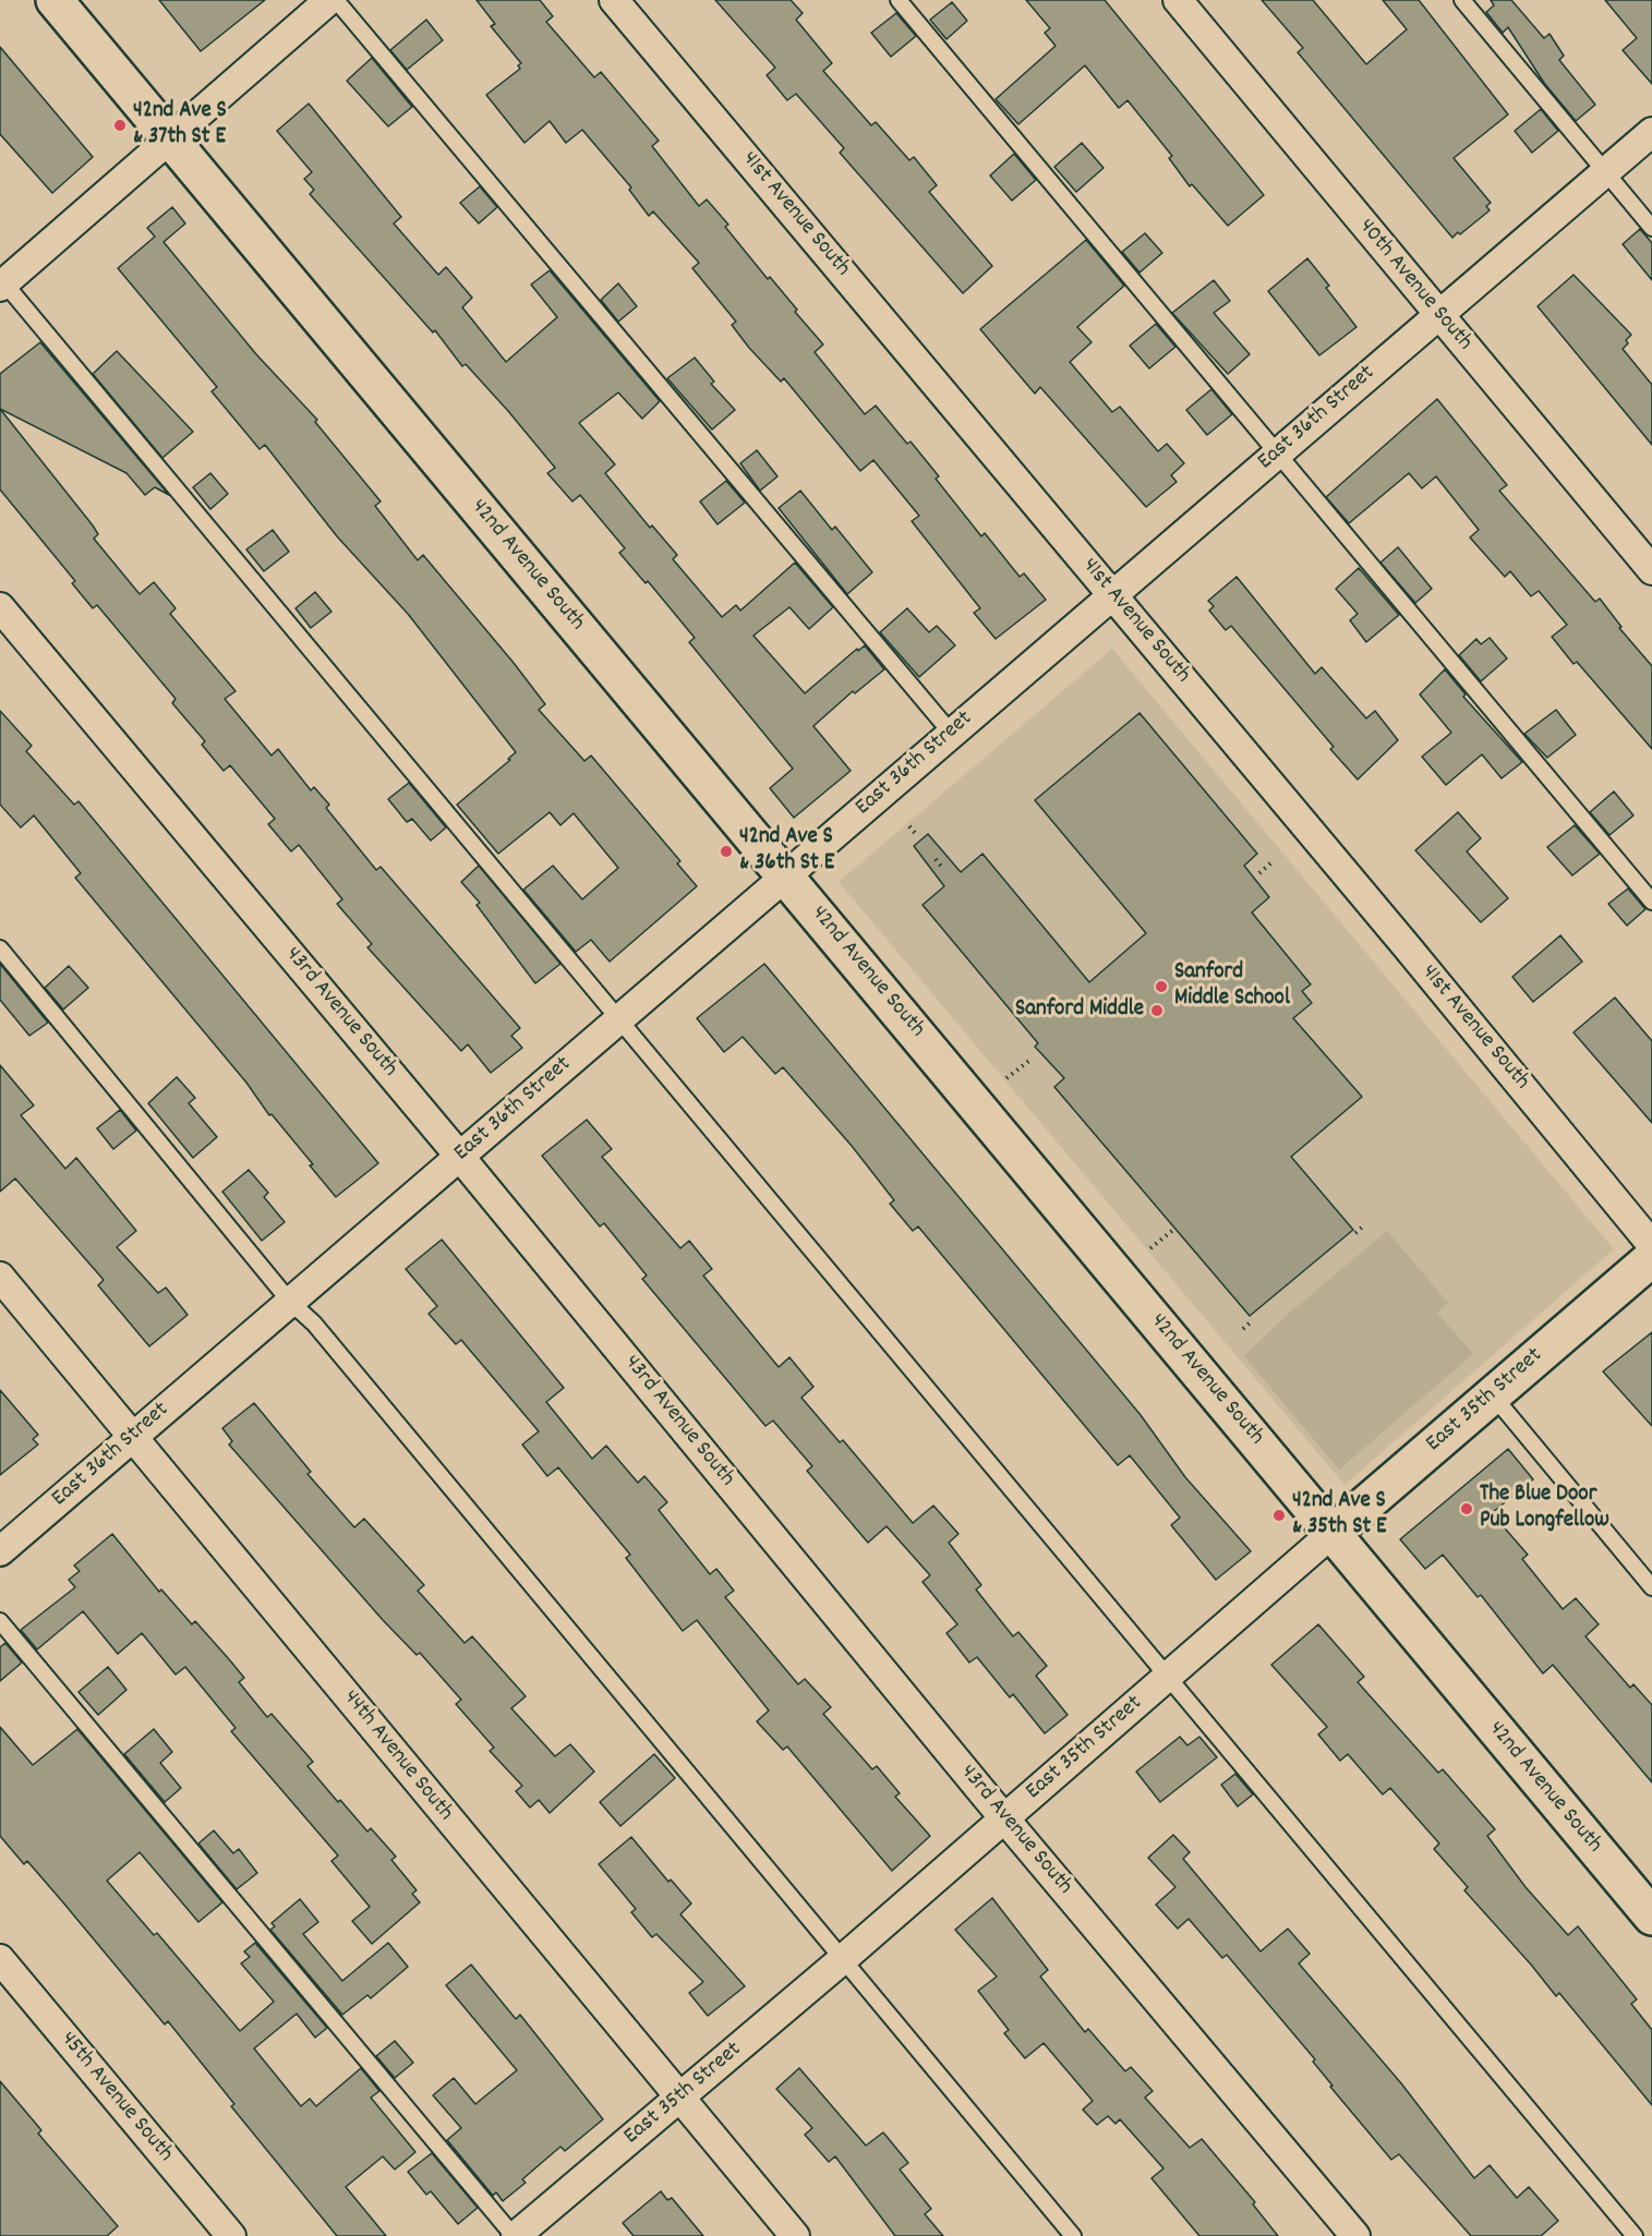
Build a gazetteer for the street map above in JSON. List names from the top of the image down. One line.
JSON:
{"streets":{"street":["41st Avenue South","40th Avenue South","East 36th Street","42nd Avenue South","43rd Avenue South","East 35th Street","44th Avenue South","45th Avenue South"]},"crossings":[["41st Avenue South","East 36th Street"],["40th Avenue South","East 36th Street"],["East 36th Street","42nd Avenue South"],["East 36th Street","43rd Avenue South"],["East 36th Street","44th Avenue South"],["42nd Avenue South","East 35th Street"],["43rd Avenue South","East 35th Street"],["East 35th Street","44th Avenue South"]],"places":["42nd Ave S & 37th St E","42nd Ave S & 36th St E","Sanford Middle School","Sanford Middle","The Blue Door Pub Longfellow","42nd Ave S & 35th St E"]}
